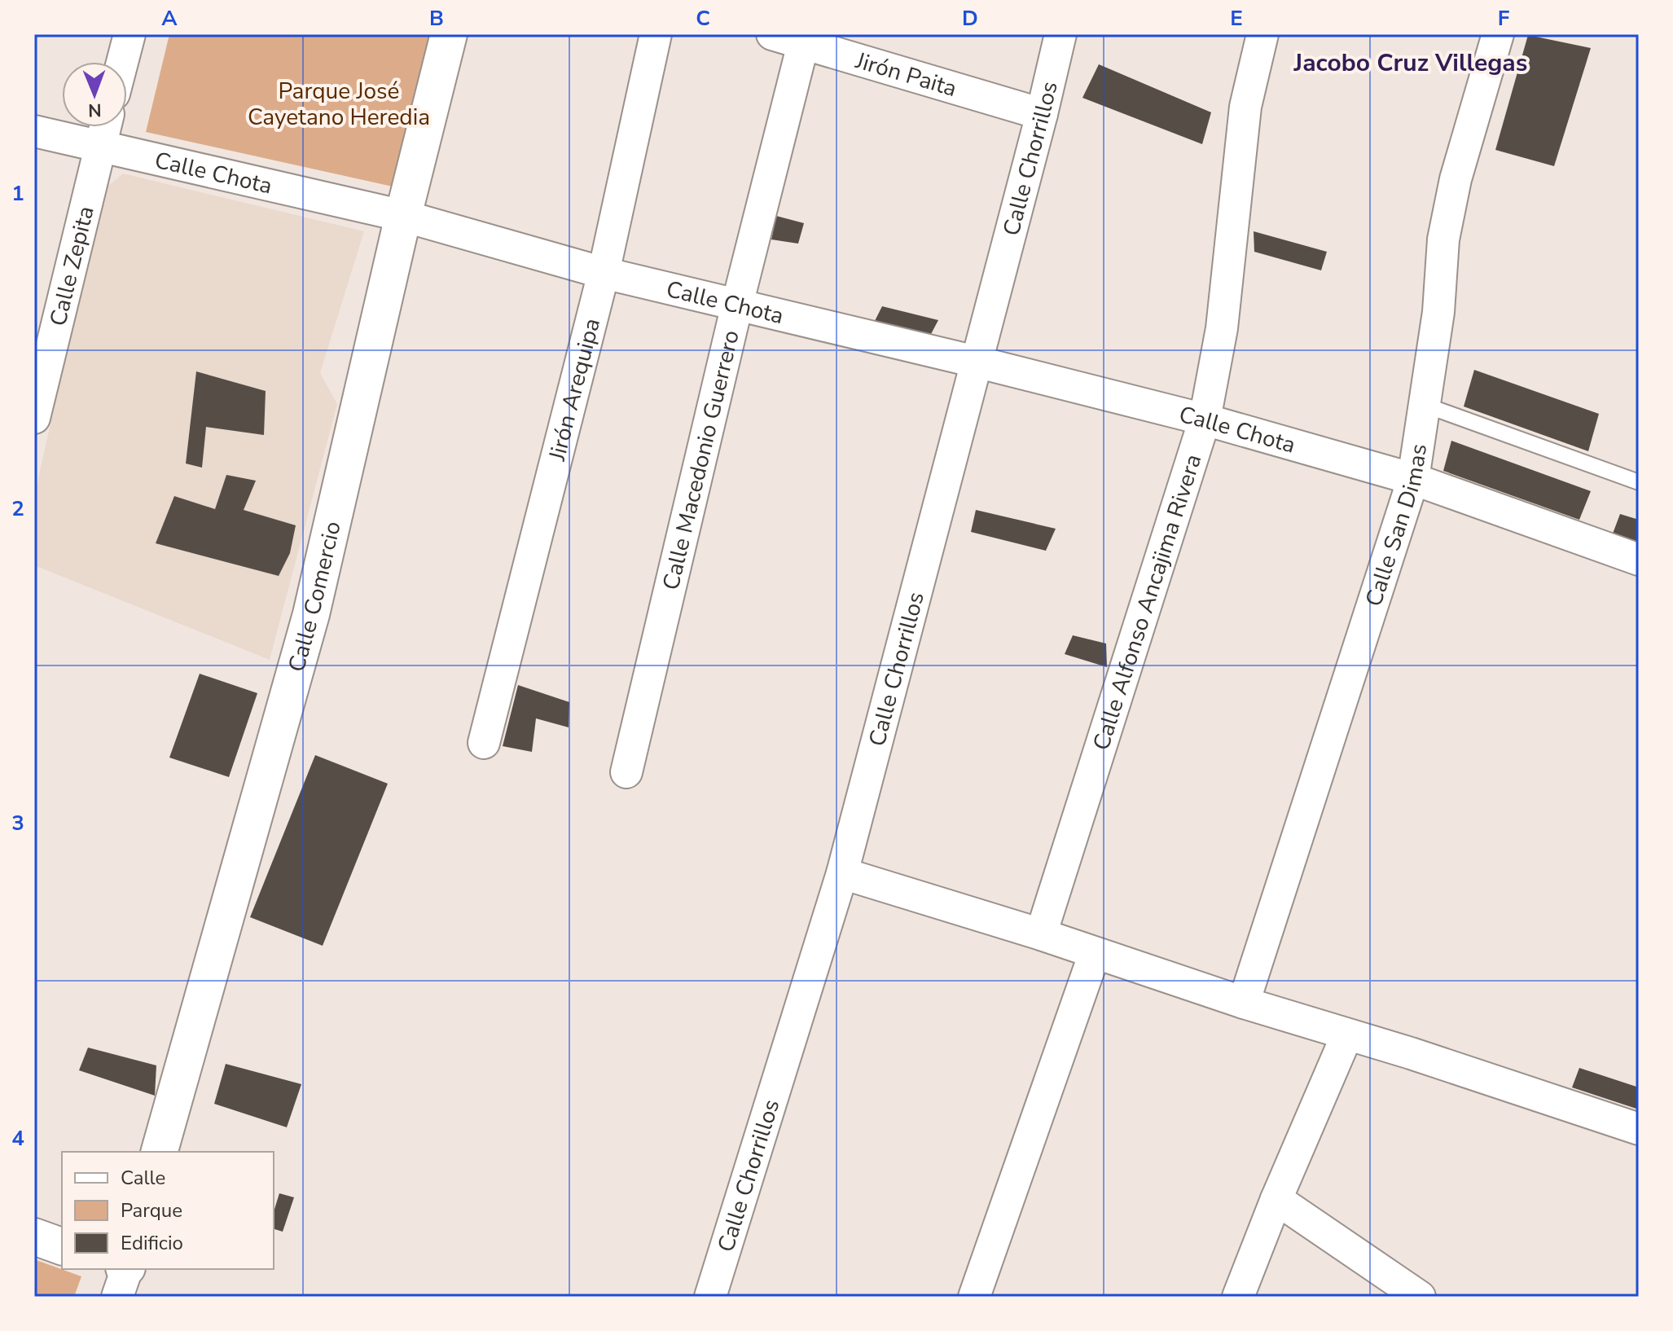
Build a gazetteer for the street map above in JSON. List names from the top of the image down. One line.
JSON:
{"streets":{"street":["Jirón Paita","Calle Chorrillos","Calle Chota","Calle Zepita","Jirón Arequipa","Calle Macedonio Guerrero","Calle San Dimas","Calle Comercio","Calle Alfonso Ancajima Rivera"]},"crossings":[["Jirón Paita","Calle Chorrillos"],["Jirón Paita","Calle Macedonio Guerrero"],["Calle Chorrillos","Calle Chota"],["Calle Chota","Calle Zepita"],["Calle Chota","Jirón Arequipa"],["Calle Chota","Calle Macedonio Guerrero"],["Calle Chota","Calle San Dimas"],["Calle Chota","Calle Comercio"],["Calle Chota","Calle Alfonso Ancajima Rivera"]],"districts":["Jacobo Cruz Villegas"],"parks":["Parque José Cayetano Heredia"],"legend":["Calle","Parque","Edificio"],"north":"bottom","grid":{"columns":["A","B","C","D","E","F"],"rows":["1","2","3","4"]}}
